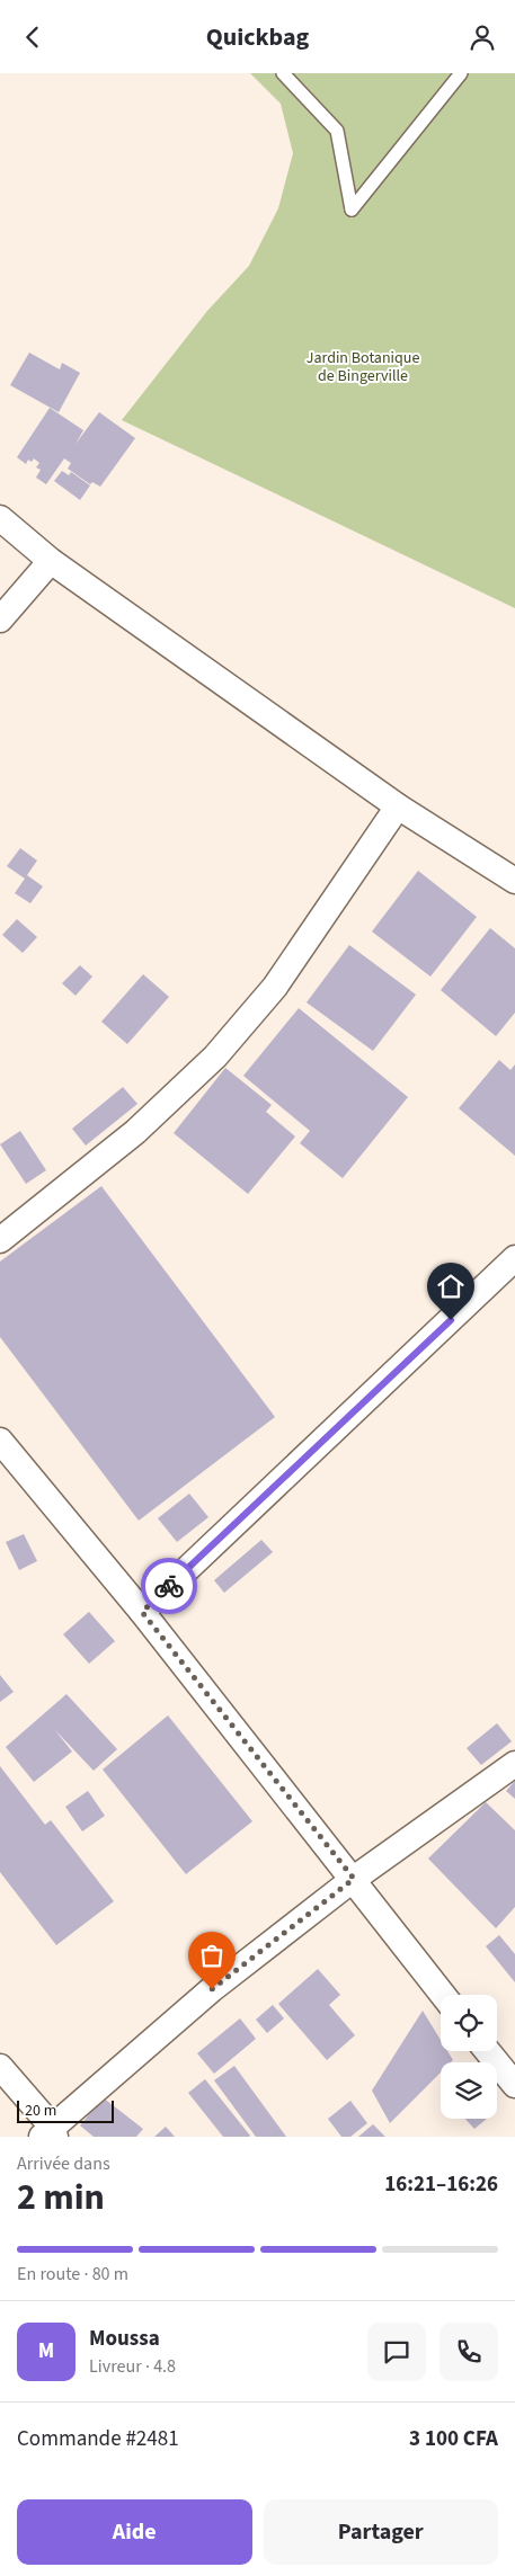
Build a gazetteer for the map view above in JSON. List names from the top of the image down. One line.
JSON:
{"parks":["Jardin Botanique de Bingerville"],"scale_bar":"20 m","page":{"header":"Quickbag","scale":"20 m","heading":["2 min","Arrivée dans","16:21–16:26"],"panel":["Moussa","Livreur · 4.8","Commande #2481","3 100 CFA"],"bar":"En route · 80 m","round":"M","buttons":["Aide","Partager"]}}
